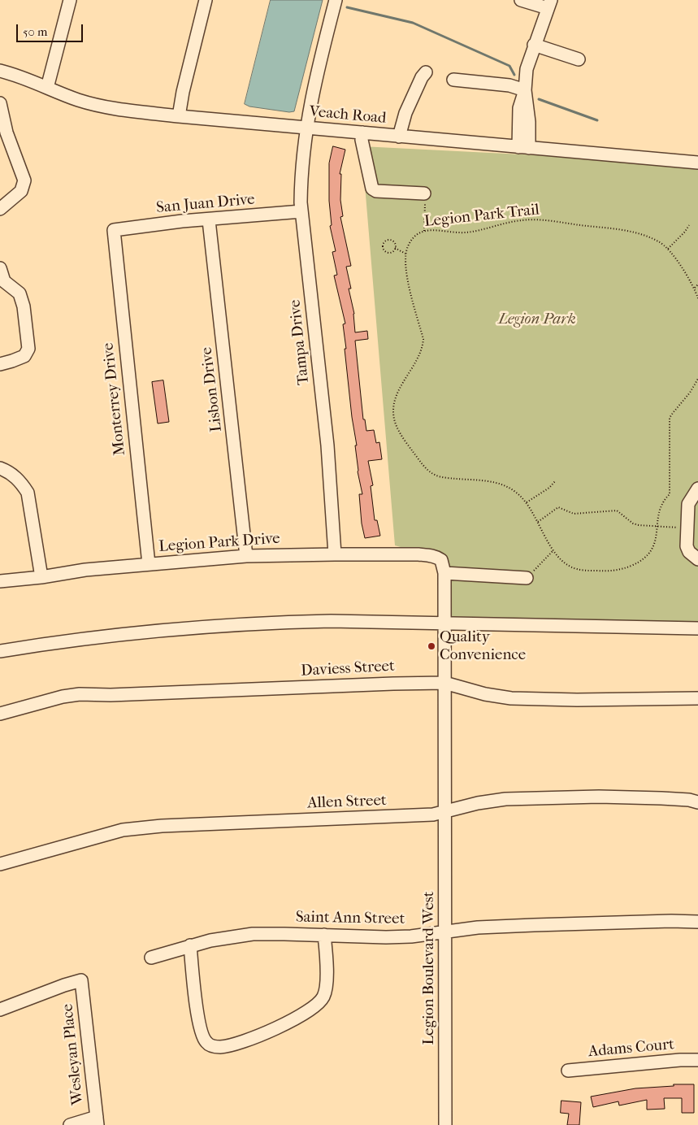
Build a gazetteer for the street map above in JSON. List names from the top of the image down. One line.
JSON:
{"streets":{"street":["Veach Road","San Juan Drive","Tampa Drive","Lisbon Drive","Monterrey Drive","Legion Park Drive","Daviess Street","Allen Street","Saint Ann Street","Legion Boulevard West","Adams Court","Wesleyan Place"],"path":["Legion Park Trail"]},"crossings":[["Veach Road","Tampa Drive"],["San Juan Drive","Tampa Drive"],["San Juan Drive","Lisbon Drive"],["San Juan Drive","Monterrey Drive"],["Tampa Drive","Legion Park Drive"],["Lisbon Drive","Legion Park Drive"],["Monterrey Drive","Legion Park Drive"],["Legion Park Drive","Legion Boulevard West"],["Daviess Street","Legion Boulevard West"],["Allen Street","Legion Boulevard West"],["Saint Ann Street","Legion Boulevard West"]],"parks":["Legion Park"],"places":["Quality Convenience"],"scale_bar":"50 m"}
